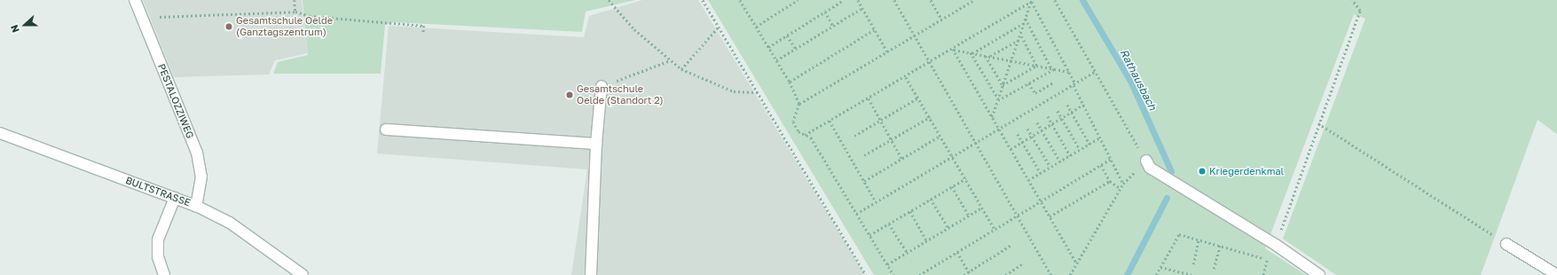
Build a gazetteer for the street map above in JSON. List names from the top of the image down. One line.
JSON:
{"streets":{"street":["PESTALOZZIWEG","BULTSTRASSE"]},"crossings":[["PESTALOZZIWEG","BULTSTRASSE"]],"water":["Rathausbach"],"places":["Gesamtschule Oelde (Ganztagszentrum)","Gesamtschule Oelde (Standort 2)","Kriegerdenkmal"],"north":"left"}
